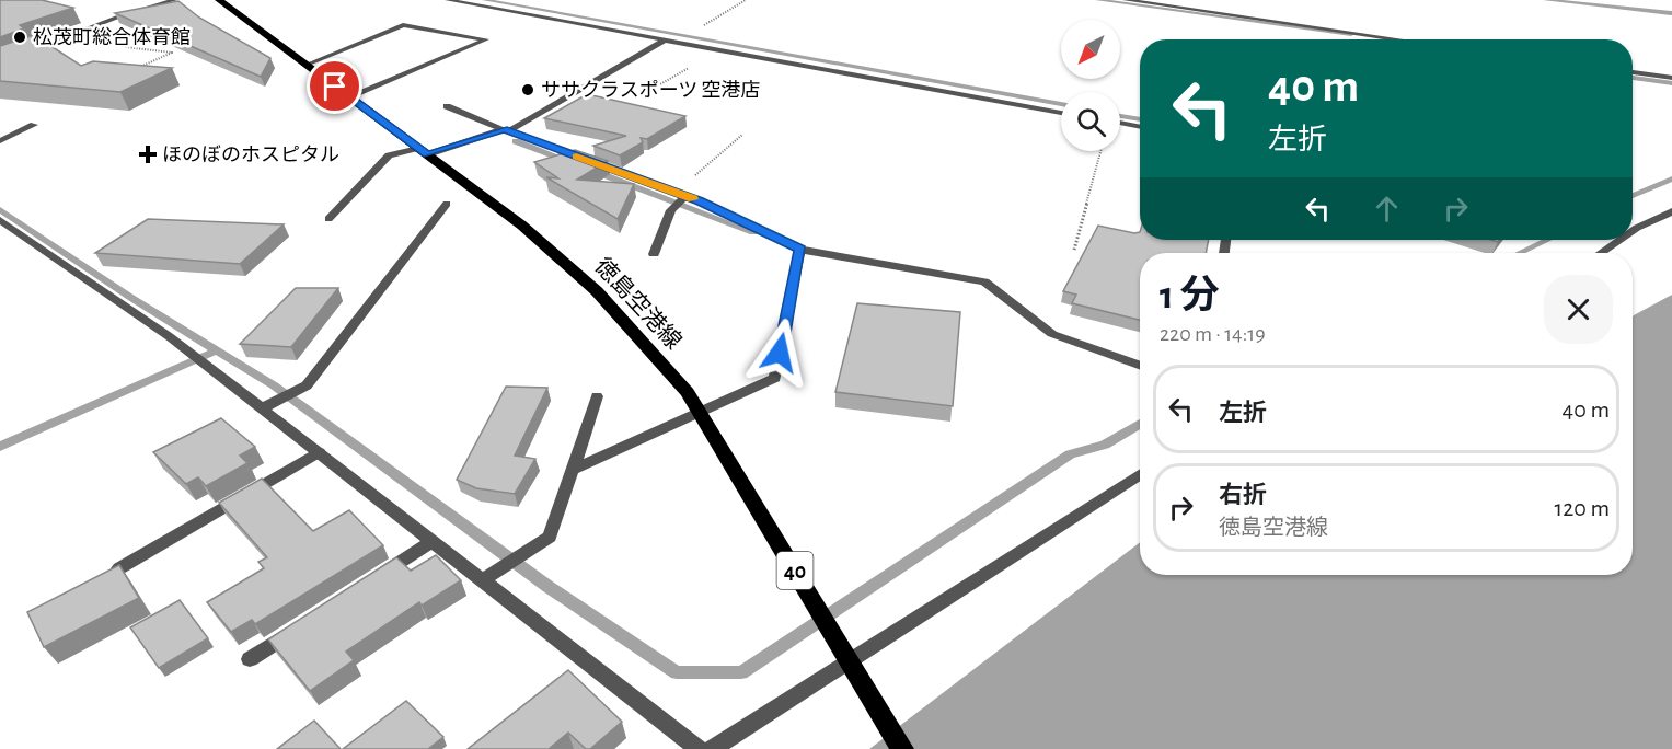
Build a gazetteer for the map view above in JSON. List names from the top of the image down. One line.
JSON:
{"streets":{"main road":["徳島空港線","40"]},"places":{"other":["松茂町総合体育館","ササクラスポーツ 空港店"],"health":["ほのぼのホスピタル"]},"north":"bottom left","page":{"turn":["40 m","左折"],"heading":["1 分","220 m · 14:19"],"list":[{"name":"左折","value":"40 m"},{"name":"右折","note":"徳島空港線","value":"120 m"}]}}
